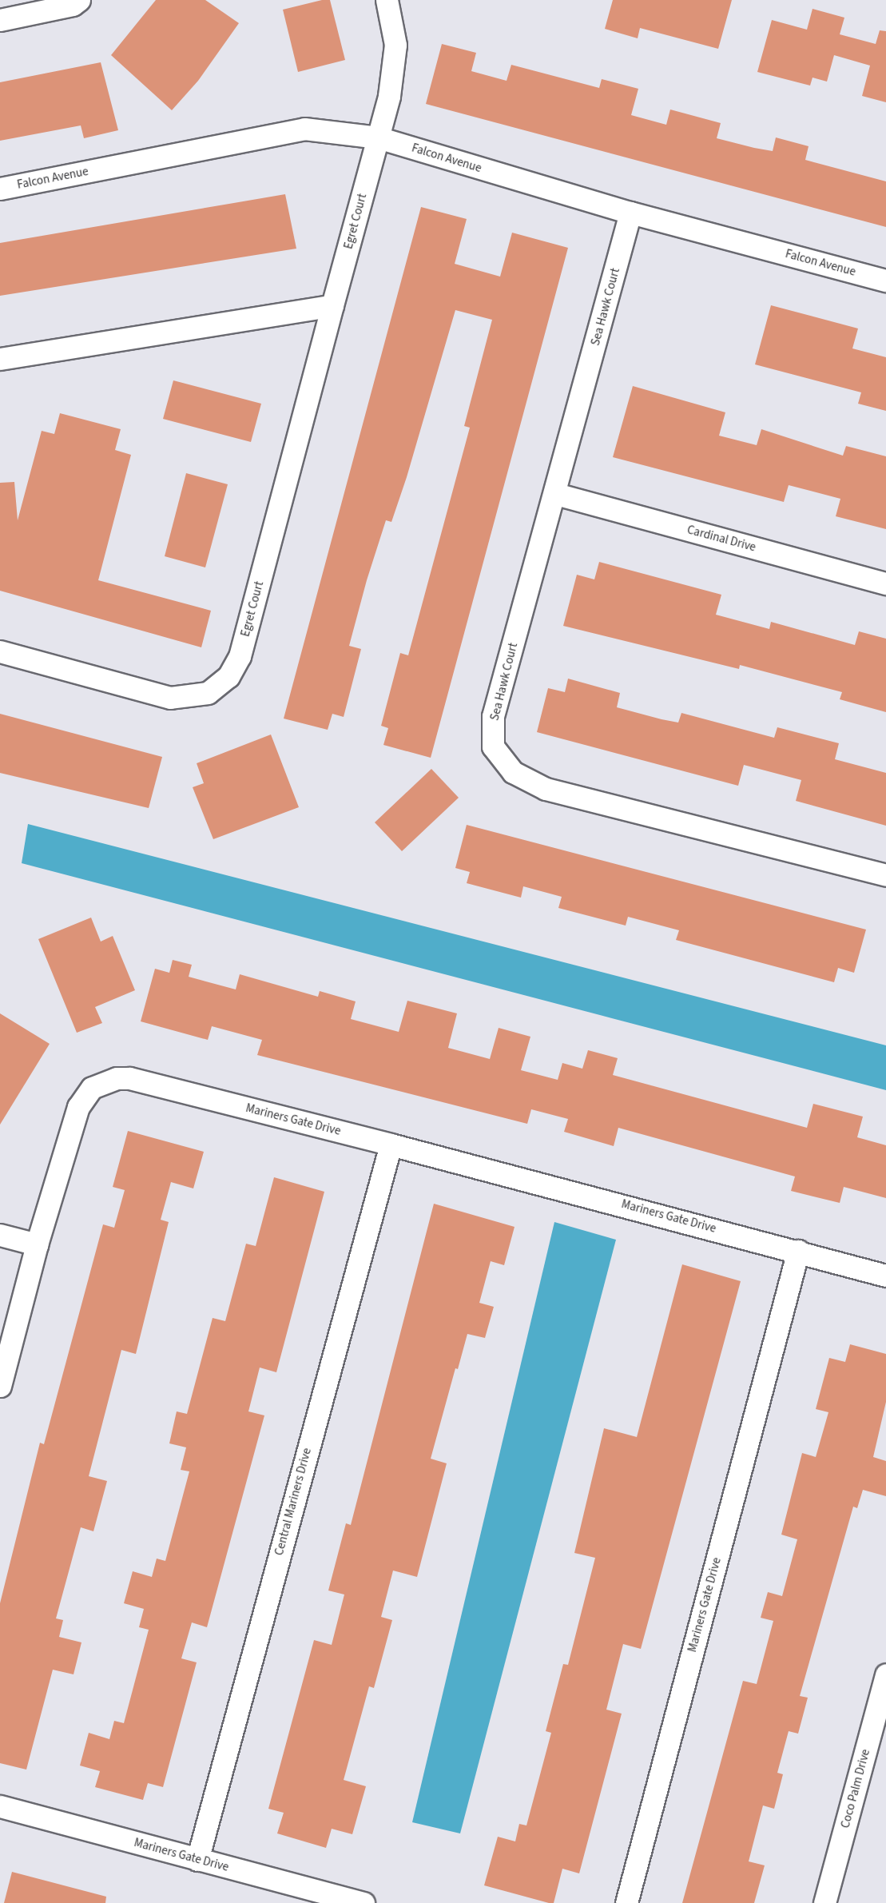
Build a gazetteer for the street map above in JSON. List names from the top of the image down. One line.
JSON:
{"streets":{"street":["Falcon Avenue","Egret Court","Sea Hawk Court","Cardinal Drive","Mariners Gate Drive","Central Mariners Drive","Coco Palm Drive"]},"crossings":[["Falcon Avenue","Egret Court"],["Falcon Avenue","Sea Hawk Court"],["Sea Hawk Court","Cardinal Drive"],["Mariners Gate Drive","Central Mariners Drive"]]}
